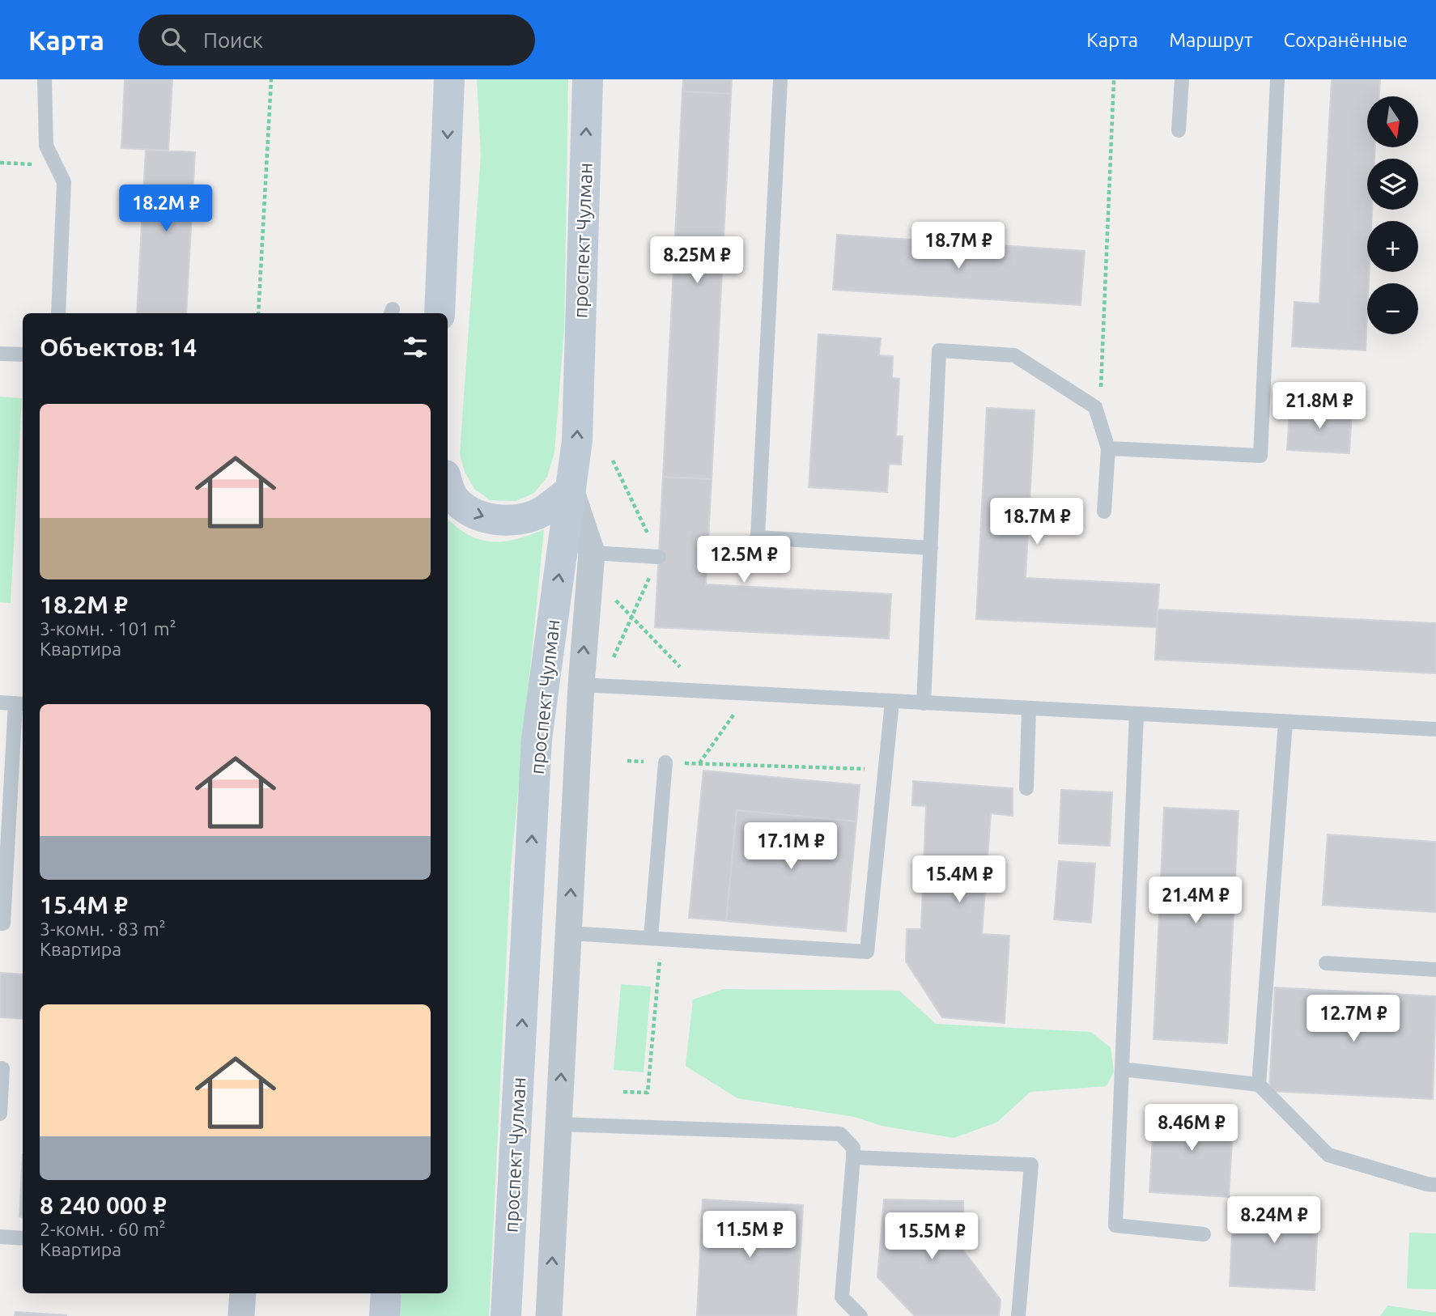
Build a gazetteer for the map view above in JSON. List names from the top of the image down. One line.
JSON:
{"streets":{"main road":["проспект Чулман"]},"one_way":["проспект Чулман"],"north":"bottom","page":{"header":"Карта","search":"Поиск","nav":["Карта","Маршрут","Сохранённые"],"map_buttons":["+","−"],"price":["18.2M ₽","18.7M ₽","8.25M ₽","21.8M ₽","18.7M ₽","12.5M ₽","17.1M ₽","15.4M ₽","21.4M ₽","12.7M ₽","8.46M ₽","8.24M ₽","11.5M ₽","15.5M ₽"],"heading":"Объектов: 14","list":[{"name":"18.2M ₽","note":"3-комн. · 101 m² · Квартира"},{"name":"15.4M ₽","note":"3-комн. · 83 m² · Квартира"},{"name":"8 240 000 ₽","note":"2-комн. · 60 m² · Квартира"}]}}
